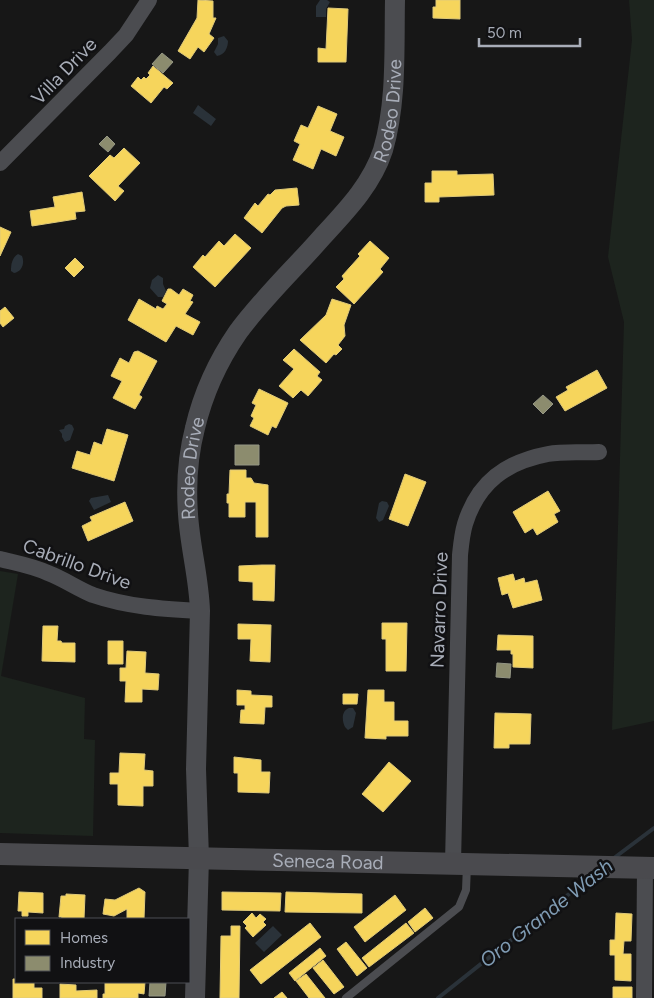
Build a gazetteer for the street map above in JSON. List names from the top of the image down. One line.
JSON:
{"streets":{"main road":["Seneca Road"],"street":["Villa Drive","Rodeo Drive","Cabrillo Drive","Navarro Drive"]},"crossings":[["Rodeo Drive","Cabrillo Drive"],["Rodeo Drive","Seneca Road"],["Navarro Drive","Seneca Road"]],"water":["Oro Grande Wash"],"legend":["Homes","Industry"],"scale_bar":"50 m"}
